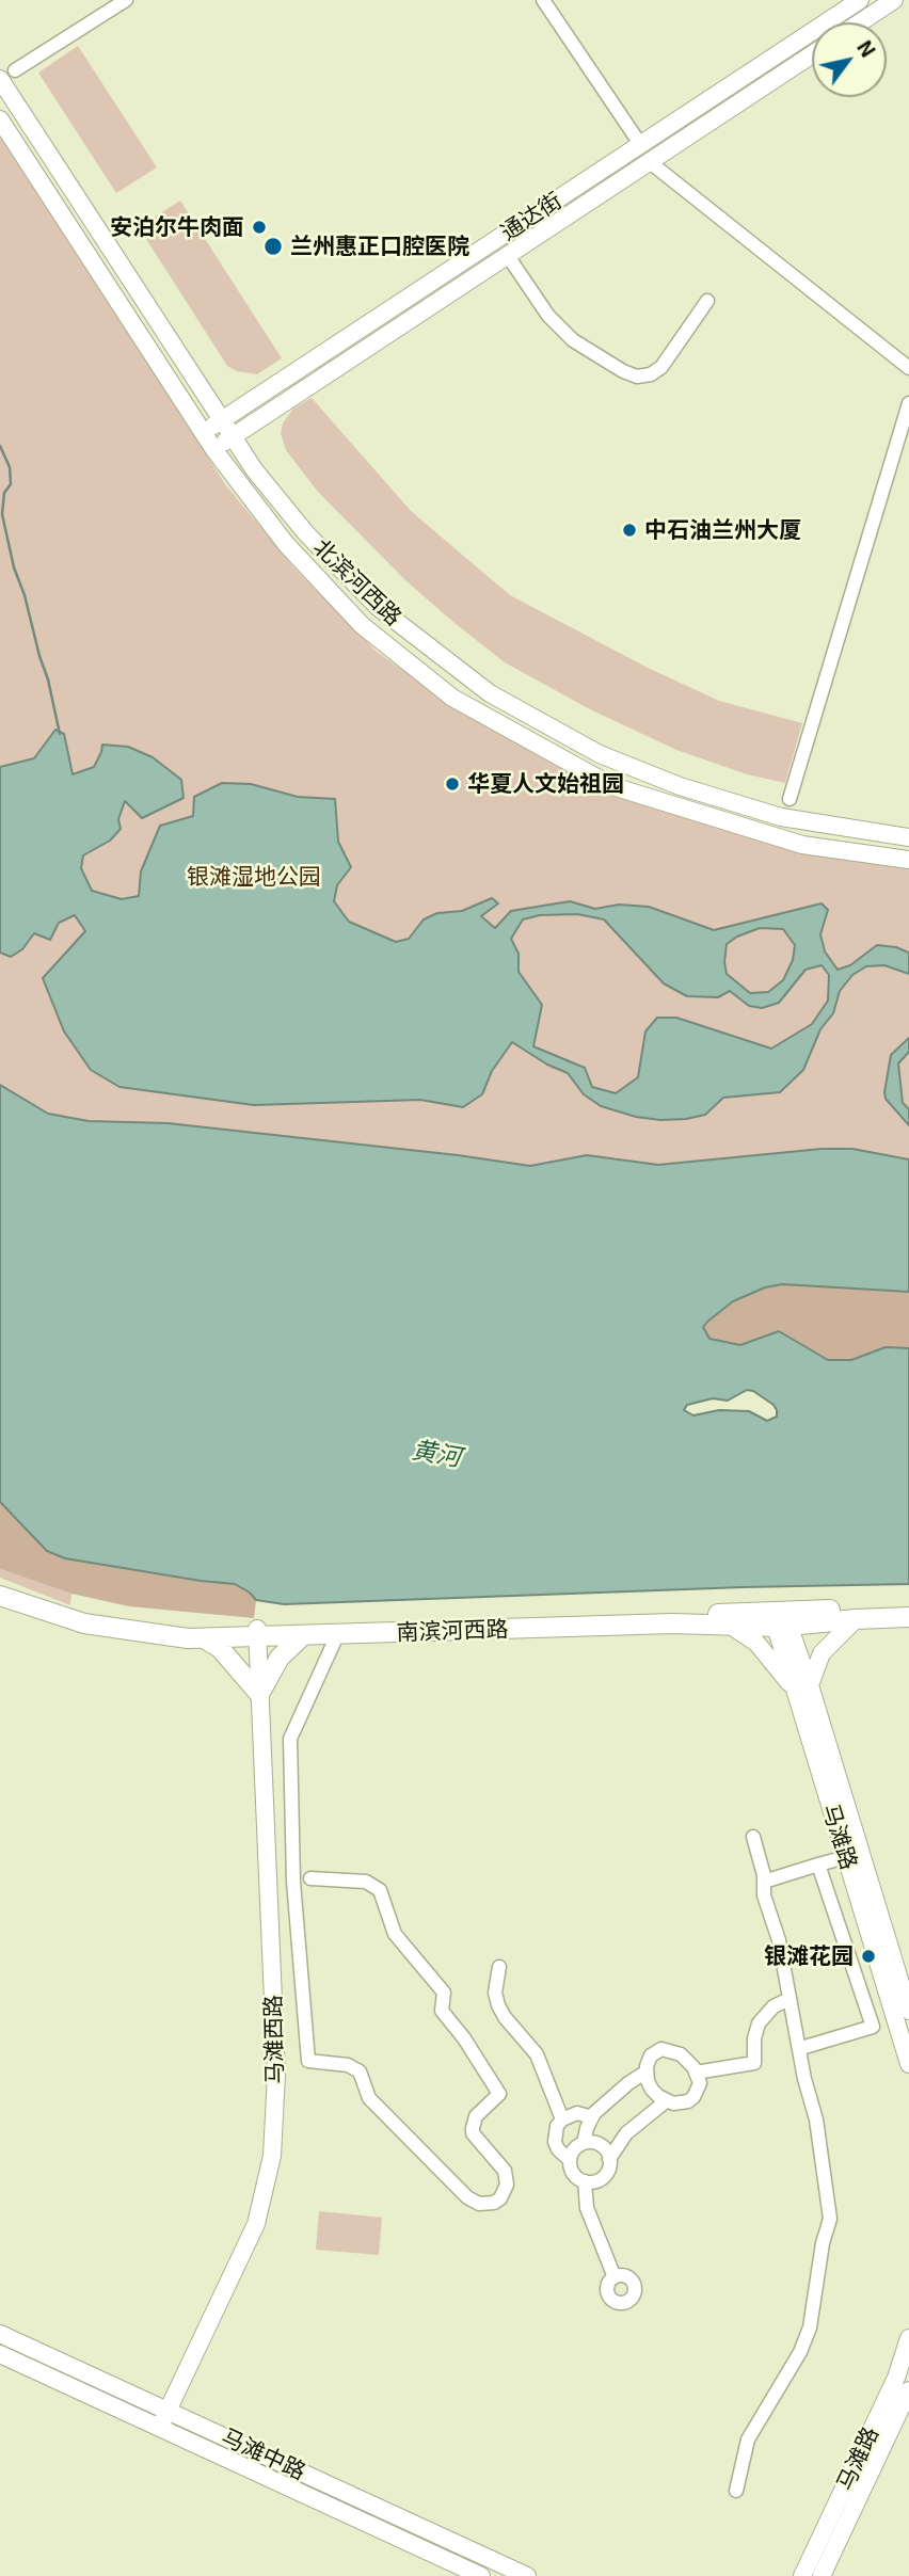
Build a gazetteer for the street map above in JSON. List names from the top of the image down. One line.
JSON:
{"streets":{"highway":["南滨河西路"],"main road":["通达街","北滨河西路","马滩路","马滩西路","马滩中路"]},"crossings":[["通达街","北滨河西路"],["南滨河西路","马滩路"],["南滨河西路","马滩西路"],["马滩西路","马滩中路"]],"water":["黄河"],"parks":["银滩湿地公园"],"places":["安泊尔牛肉面","兰州惠正口腔医院","中石油兰州大厦","华夏人文始祖园","银滩花园"],"north":"top right"}
